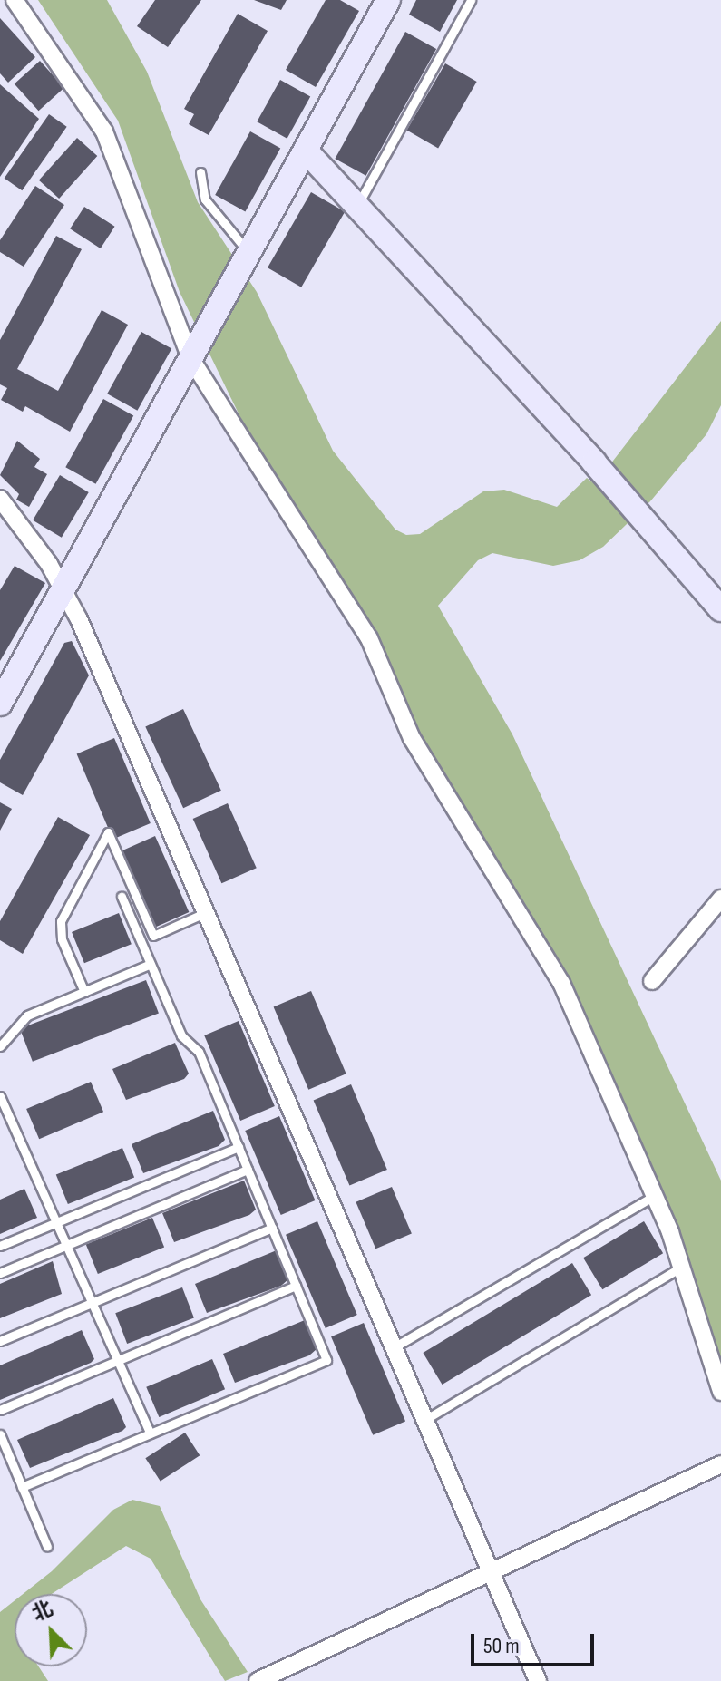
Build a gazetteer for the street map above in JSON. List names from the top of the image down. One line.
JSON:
{"scale_bar":"50 m","north":"top left"}
